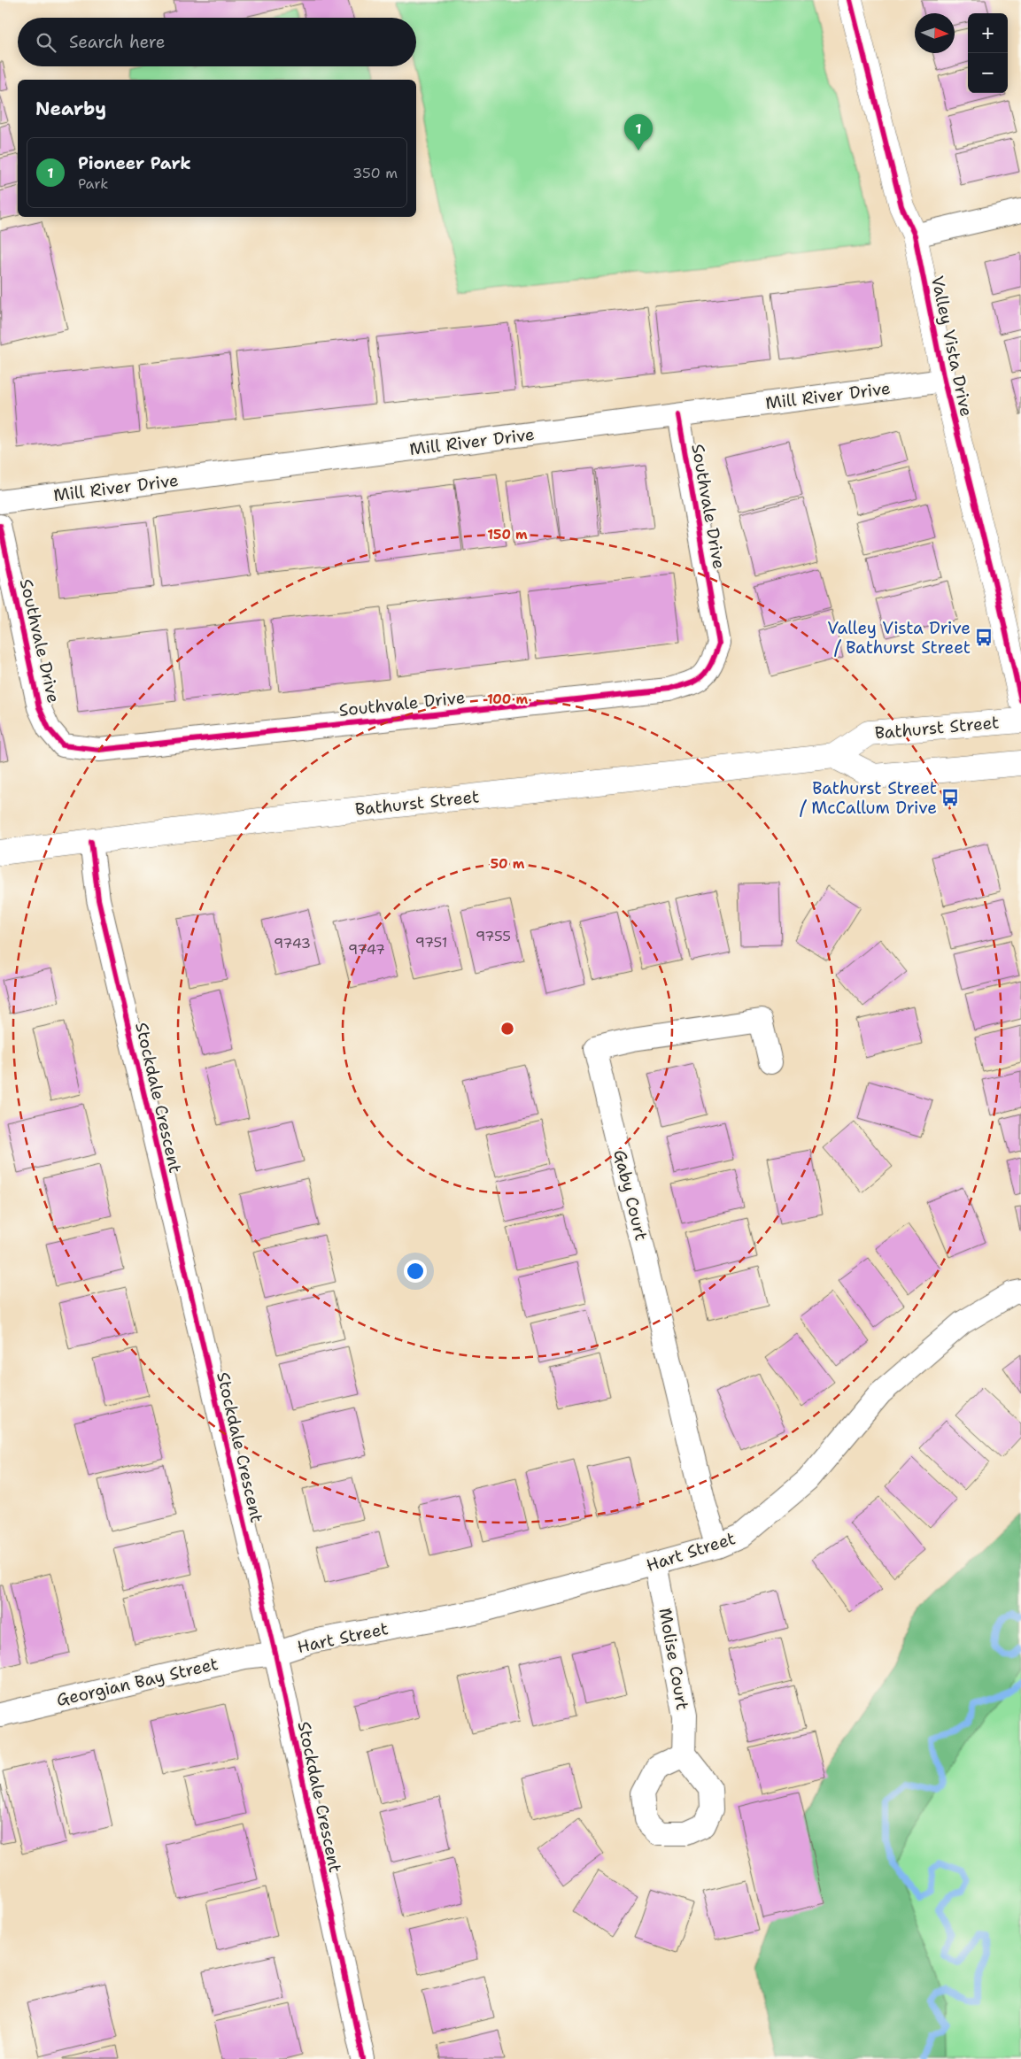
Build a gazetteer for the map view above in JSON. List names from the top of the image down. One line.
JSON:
{"streets":{"main road":["Valley Vista Drive","Bathurst Street"],"street":["Mill River Drive","Southvale Drive","Stockdale Crescent","Gaby Court","Hart Street","Molise Court","Georgian Bay Street"]},"crossings":[["Valley Vista Drive","Mill River Drive"],["Mill River Drive","Southvale Drive"],["Bathurst Street","Stockdale Crescent"],["Stockdale Crescent","Hart Street"],["Stockdale Crescent","Georgian Bay Street"],["Gaby Court","Hart Street"],["Hart Street","Molise Court"],["Hart Street","Georgian Bay Street"]],"places":{"bus stop":["Valley Vista Drive / Bathurst Street","Bathurst Street / McCallum Drive"]},"house_numbers":["9755","9751","9743","9747"],"north":"right","page":{"map_buttons":["+","−"],"search":"Search here","heading":"Nearby","pins":"1","list":[{"mark":"1","name":"Pioneer Park","note":"Park","value":"350 m"}]},"rings":["150 m","100 m","50 m"]}
